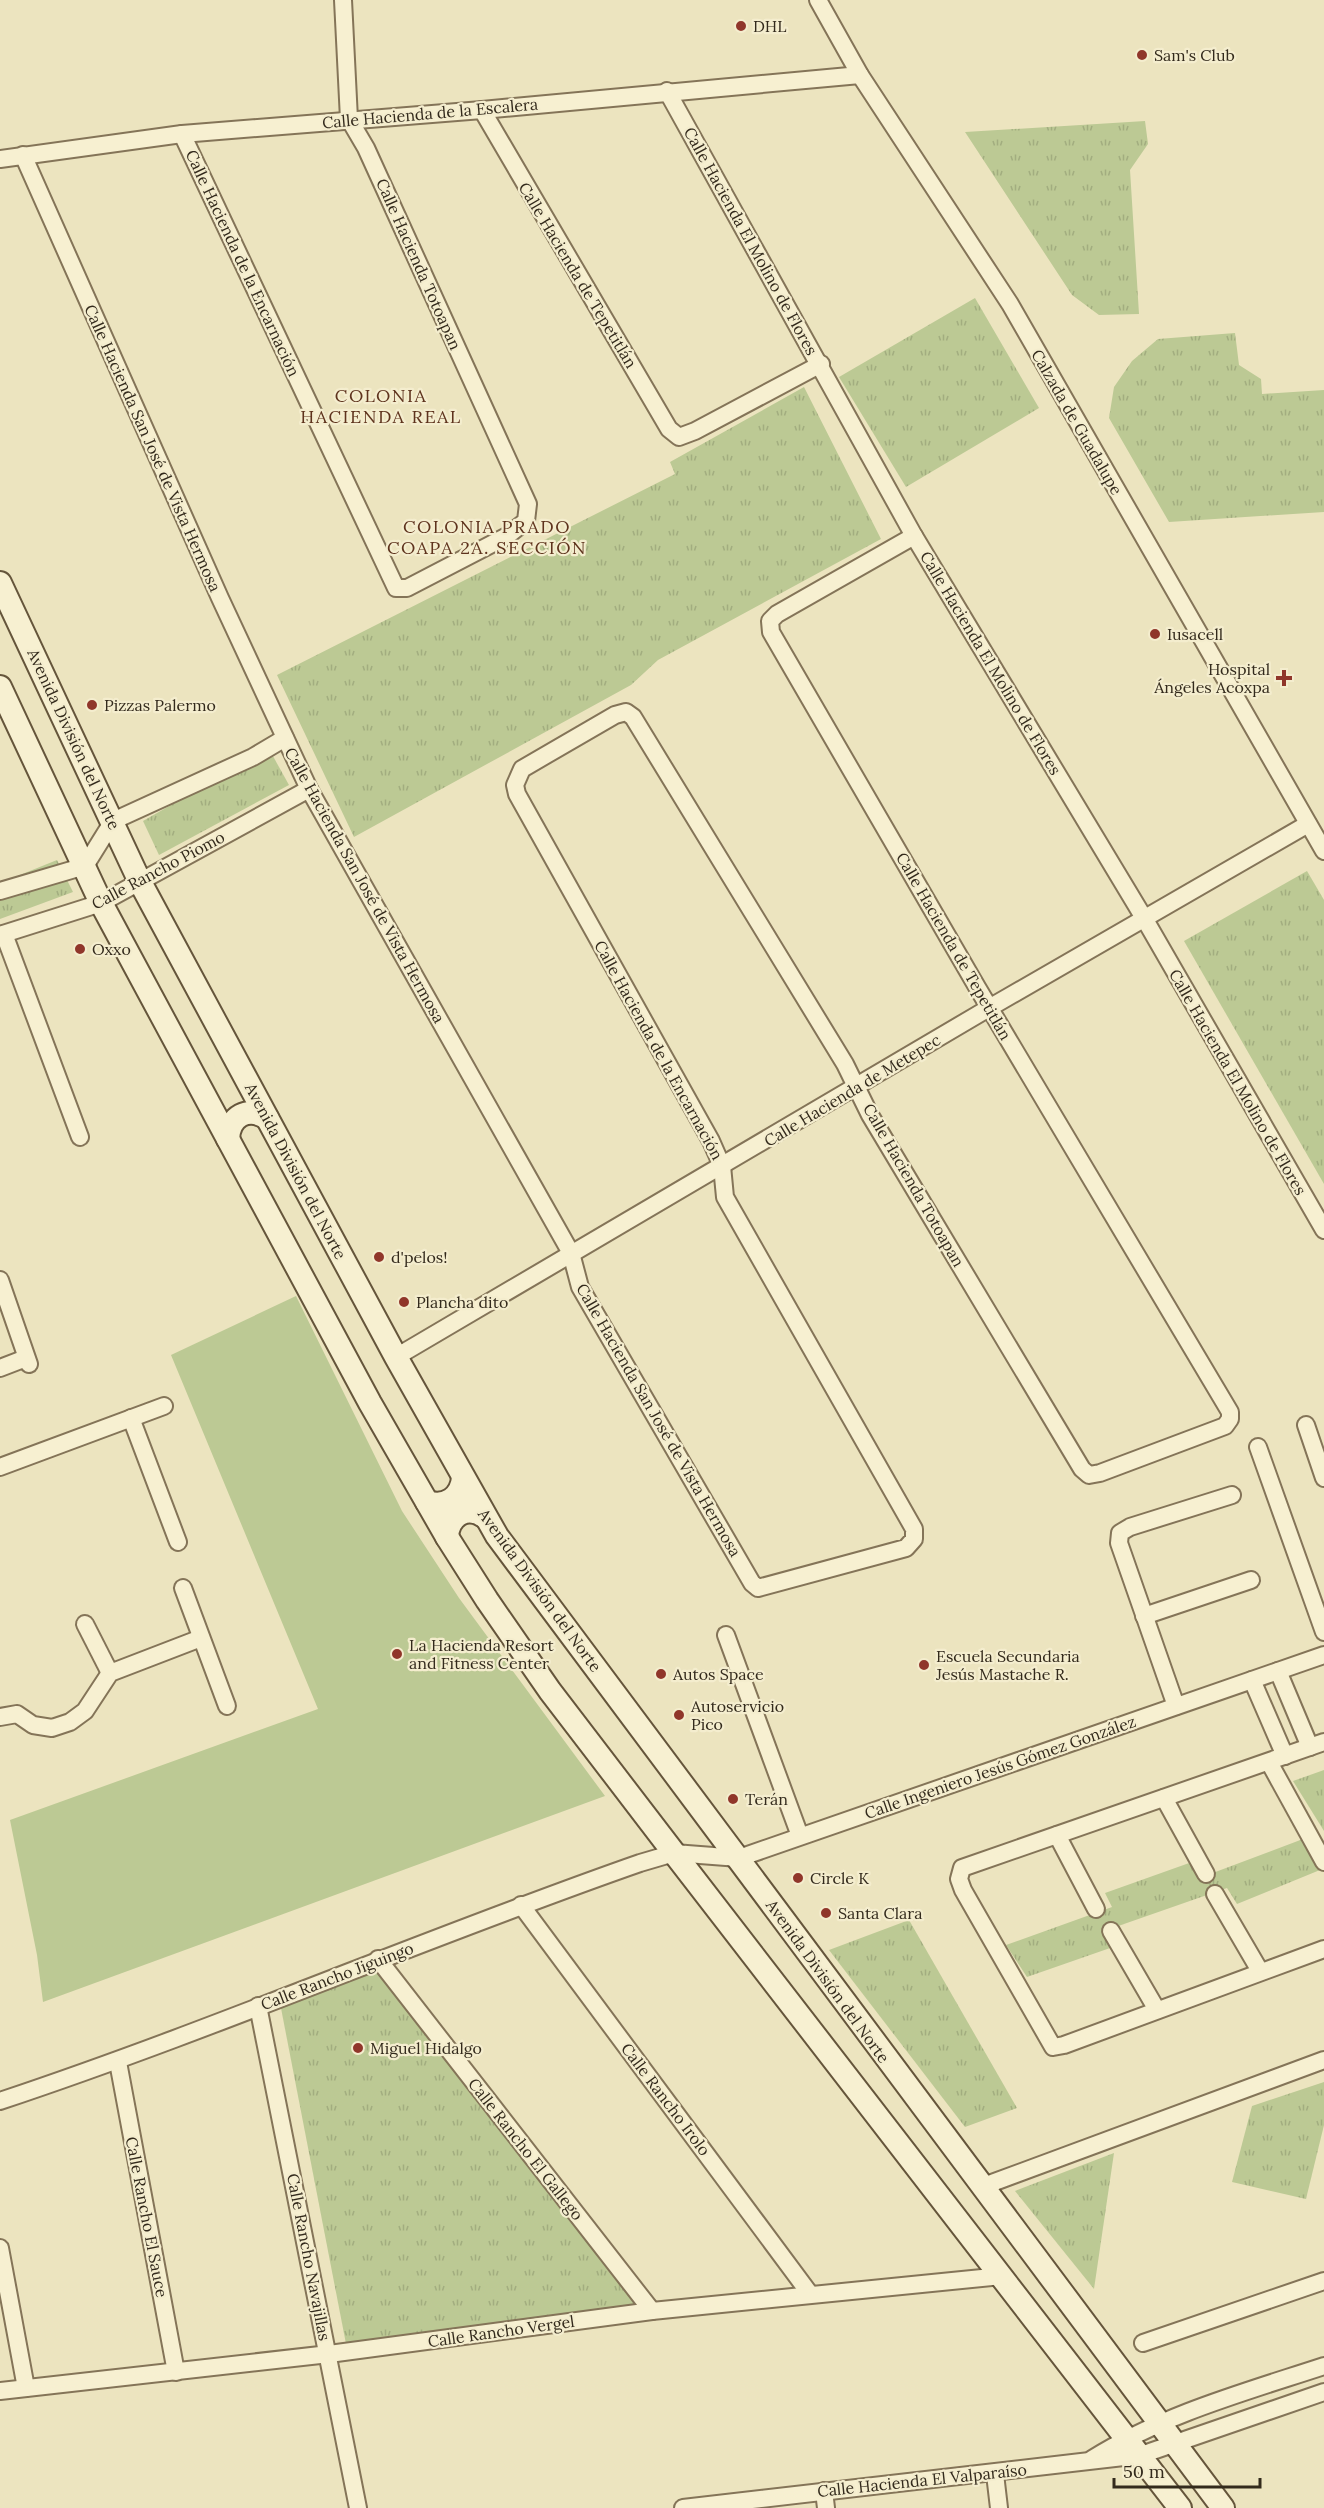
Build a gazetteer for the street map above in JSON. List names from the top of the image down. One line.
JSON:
{"streets":{"main road":["Avenida División del Norte"],"street":["Calle Hacienda de la Escalera","Calle Hacienda El Molino de Flores","Calle Hacienda de la Encarnación","Calle Hacienda Totoapan","Calle Hacienda de Tepetitlán","Calzada de Guadalupe","Calle Hacienda San José de Vista Hermosa","Calle Rancho Piomo","Calle Hacienda de Metepec","Calle Ingeniero Jesús Gómez González","Calle Rancho Jiguingo","Calle Rancho Irolo","Calle Rancho El Gallego","Calle Rancho El Sauce","Calle Rancho Navajillas","Calle Rancho Vergel","Calle Hacienda El Valparaíso"]},"crossings":[["Calle Hacienda de la Escalera","Calle Hacienda El Molino de Flores"],["Calle Hacienda de la Escalera","Calle Hacienda de la Encarnación"],["Calle Hacienda de la Escalera","Calle Hacienda Totoapan"],["Calle Hacienda de la Escalera","Calle Hacienda de Tepetitlán"],["Calle Hacienda de la Escalera","Calzada de Guadalupe"],["Calle Hacienda de la Escalera","Calle Hacienda San José de Vista Hermosa"],["Calle Hacienda El Molino de Flores","Calle Hacienda de Tepetitlán"],["Calle Hacienda El Molino de Flores","Calle Hacienda de Metepec"],["Calle Hacienda de la Encarnación","Calle Hacienda Totoapan"],["Calle Hacienda de la Encarnación","Calle Hacienda San José de Vista Hermosa"],["Calle Hacienda de la Encarnación","Calle Hacienda de Metepec"],["Calle Hacienda Totoapan","Calle Hacienda de Tepetitlán"],["Calle Hacienda Totoapan","Calle Hacienda de Metepec"],["Calle Hacienda de Tepetitlán","Calle Hacienda de Metepec"],["Calzada de Guadalupe","Calle Hacienda de Metepec"],["Calle Hacienda San José de Vista Hermosa","Calle Rancho Piomo"],["Calle Hacienda San José de Vista Hermosa","Calle Hacienda de Metepec"],["Avenida División del Norte","Calle Rancho Piomo"],["Avenida División del Norte","Calle Hacienda de Metepec"],["Avenida División del Norte","Calle Ingeniero Jesús Gómez González"],["Avenida División del Norte","Calle Hacienda El Valparaíso"],["Calle Ingeniero Jesús Gómez González","Calle Rancho Jiguingo"],["Calle Rancho Jiguingo","Calle Rancho Irolo"],["Calle Rancho Jiguingo","Calle Rancho El Gallego"],["Calle Rancho Jiguingo","Calle Rancho El Sauce"],["Calle Rancho Jiguingo","Calle Rancho Navajillas"],["Calle Rancho Irolo","Calle Rancho Vergel"],["Calle Rancho El Gallego","Calle Rancho Vergel"],["Calle Rancho El Sauce","Calle Rancho Vergel"],["Calle Rancho Navajillas","Calle Rancho Vergel"]],"districts":["COLONIA HACIENDA REAL","COLONIA PRADO COAPA 2A. SECCIÓN"],"places":{"other":["DHL","Sam's Club","Iusacell","Pizzas Palermo","Oxxo","d'pelos!","Plancha dito","La Hacienda Resort and Fitness Center","Escuela Secundaria Jesús Mastache R.","Autos Space","Autoservicio Pico","Terán","Circle K","Santa Clara","Miguel Hidalgo"],"health":["Hospital Ángeles Acoxpa"]},"scale_bar":"50 m"}
